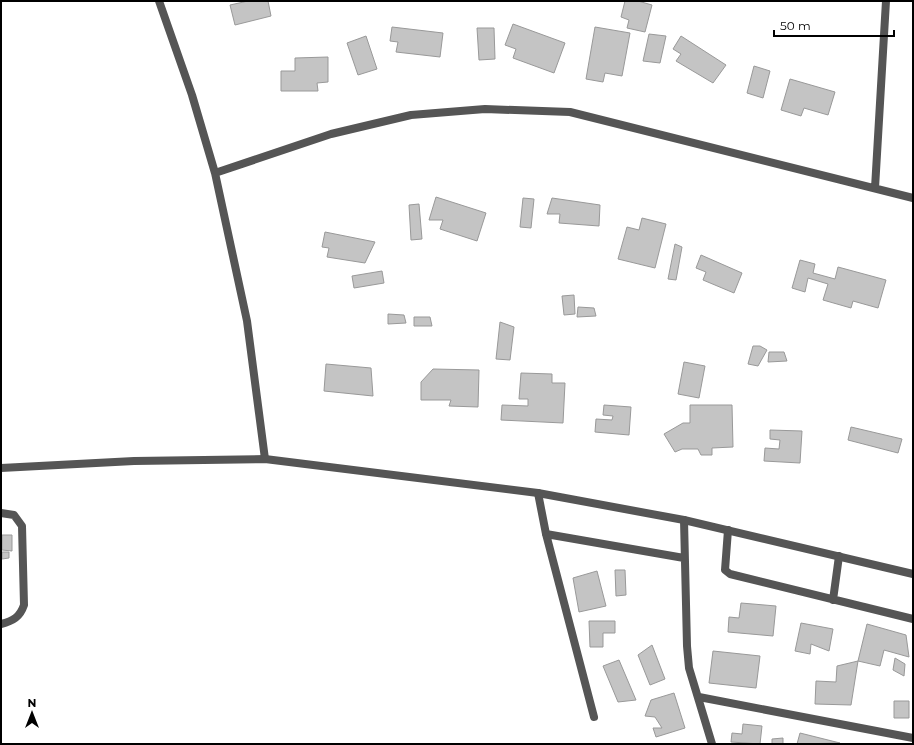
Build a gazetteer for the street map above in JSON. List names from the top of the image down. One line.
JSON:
{"scale_bar":"50 m","north":"top"}
